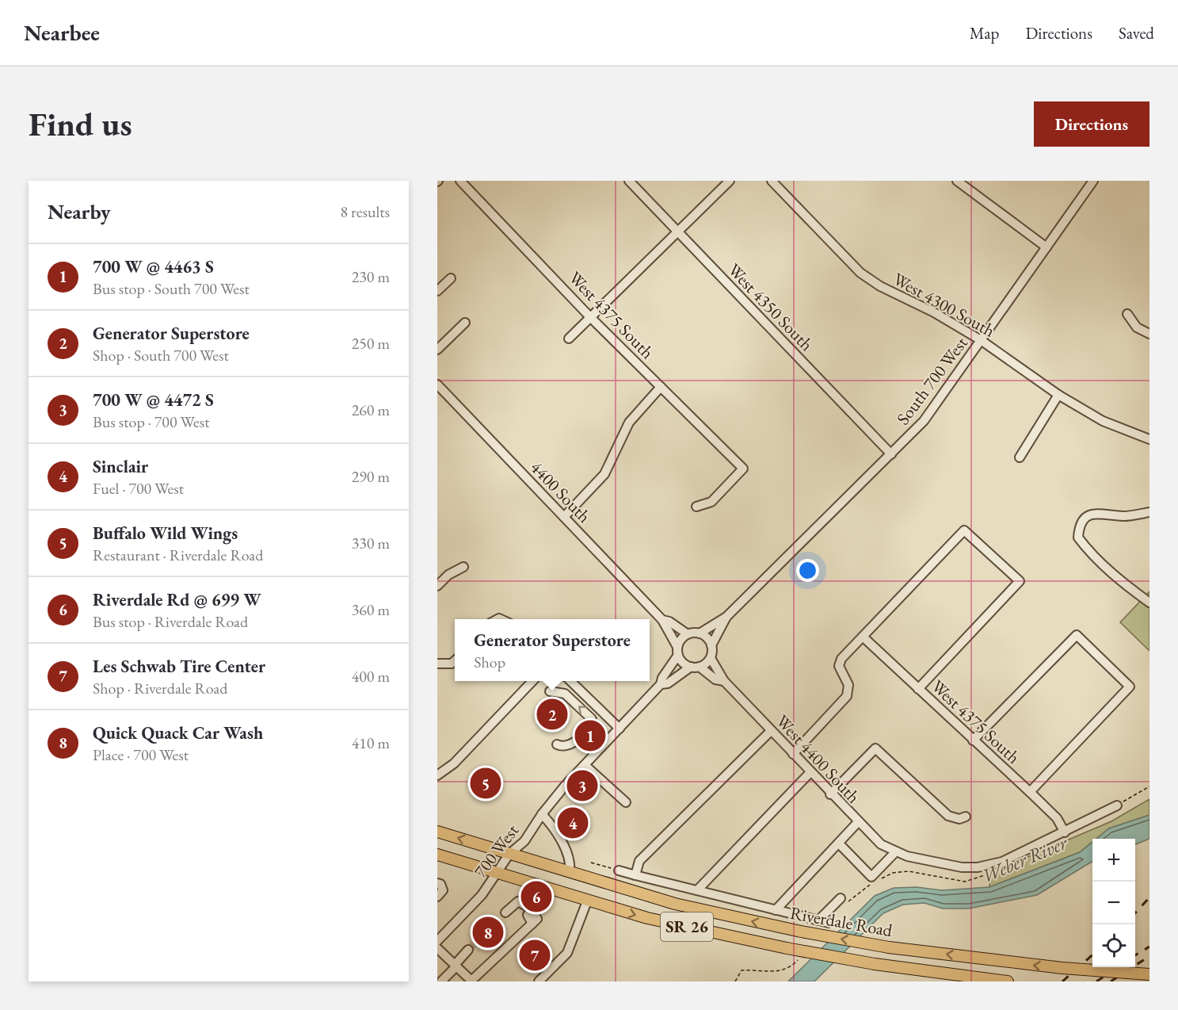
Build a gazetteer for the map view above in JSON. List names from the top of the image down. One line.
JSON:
{"streets":{"main road":["Riverdale Road","SR 26"],"street":["West 4300 South","West 4350 South","West 4375 South","South 700 West","4400 South","West 4400 South","700 West"]},"crossings":[["West 4300 South","South 700 West"],["West 4350 South","South 700 West"],["West 4375 South","West 4400 South"],["South 700 West","West 4400 South"],["700 West","Riverdale Road"]],"water":["Weber River"],"page":{"header":"Nearbee","nav":["Map","Directions","Saved"],"buttons":"Directions","title":"Find us","heading":["Nearby","8 results"],"list":[{"mark":"1","name":"700 W @ 4463 S","note":"Bus stop · South 700 West","value":"230 m"},{"mark":"2","name":"Generator Superstore","note":"Shop · South 700 West","value":"250 m"},{"mark":"3","name":"700 W @ 4472 S","note":"Bus stop · 700 West","value":"260 m"},{"mark":"4","name":"Sinclair","note":"Fuel · 700 West","value":"290 m"},{"mark":"5","name":"Buffalo Wild Wings","note":"Restaurant · Riverdale Road","value":"330 m"},{"mark":"6","name":"Riverdale Rd @ 699 W","note":"Bus stop · Riverdale Road","value":"360 m"},{"mark":"7","name":"Les Schwab Tire Center","note":"Shop · Riverdale Road","value":"400 m"},{"mark":"8","name":"Quick Quack Car Wash","note":"Place · 700 West","value":"410 m"}],"popup":["Generator Superstore","Shop"],"pins":["2","1","5","3","4","6","8","7"],"map_buttons":["+","−"]}}
